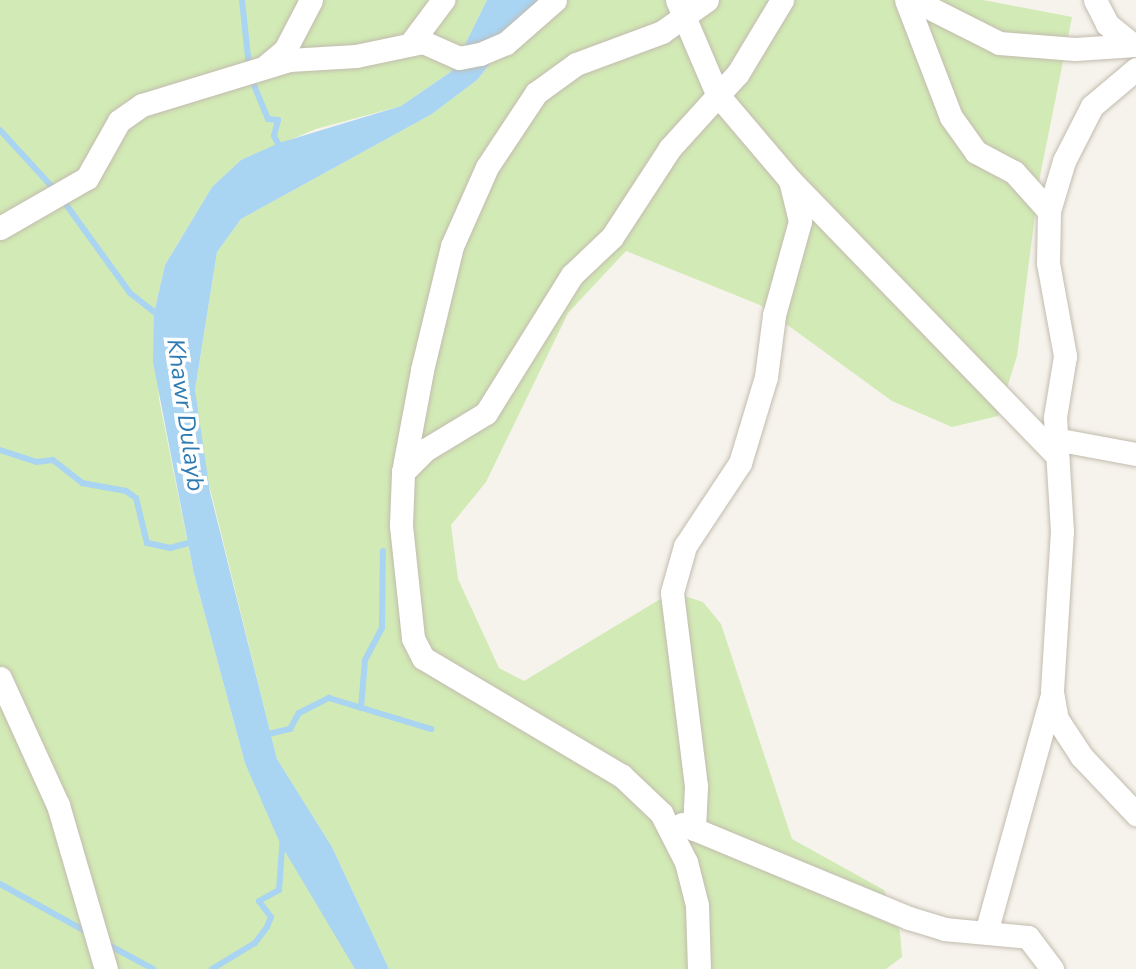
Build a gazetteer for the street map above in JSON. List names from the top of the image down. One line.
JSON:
{"water":["Khawr Dulayb"]}
